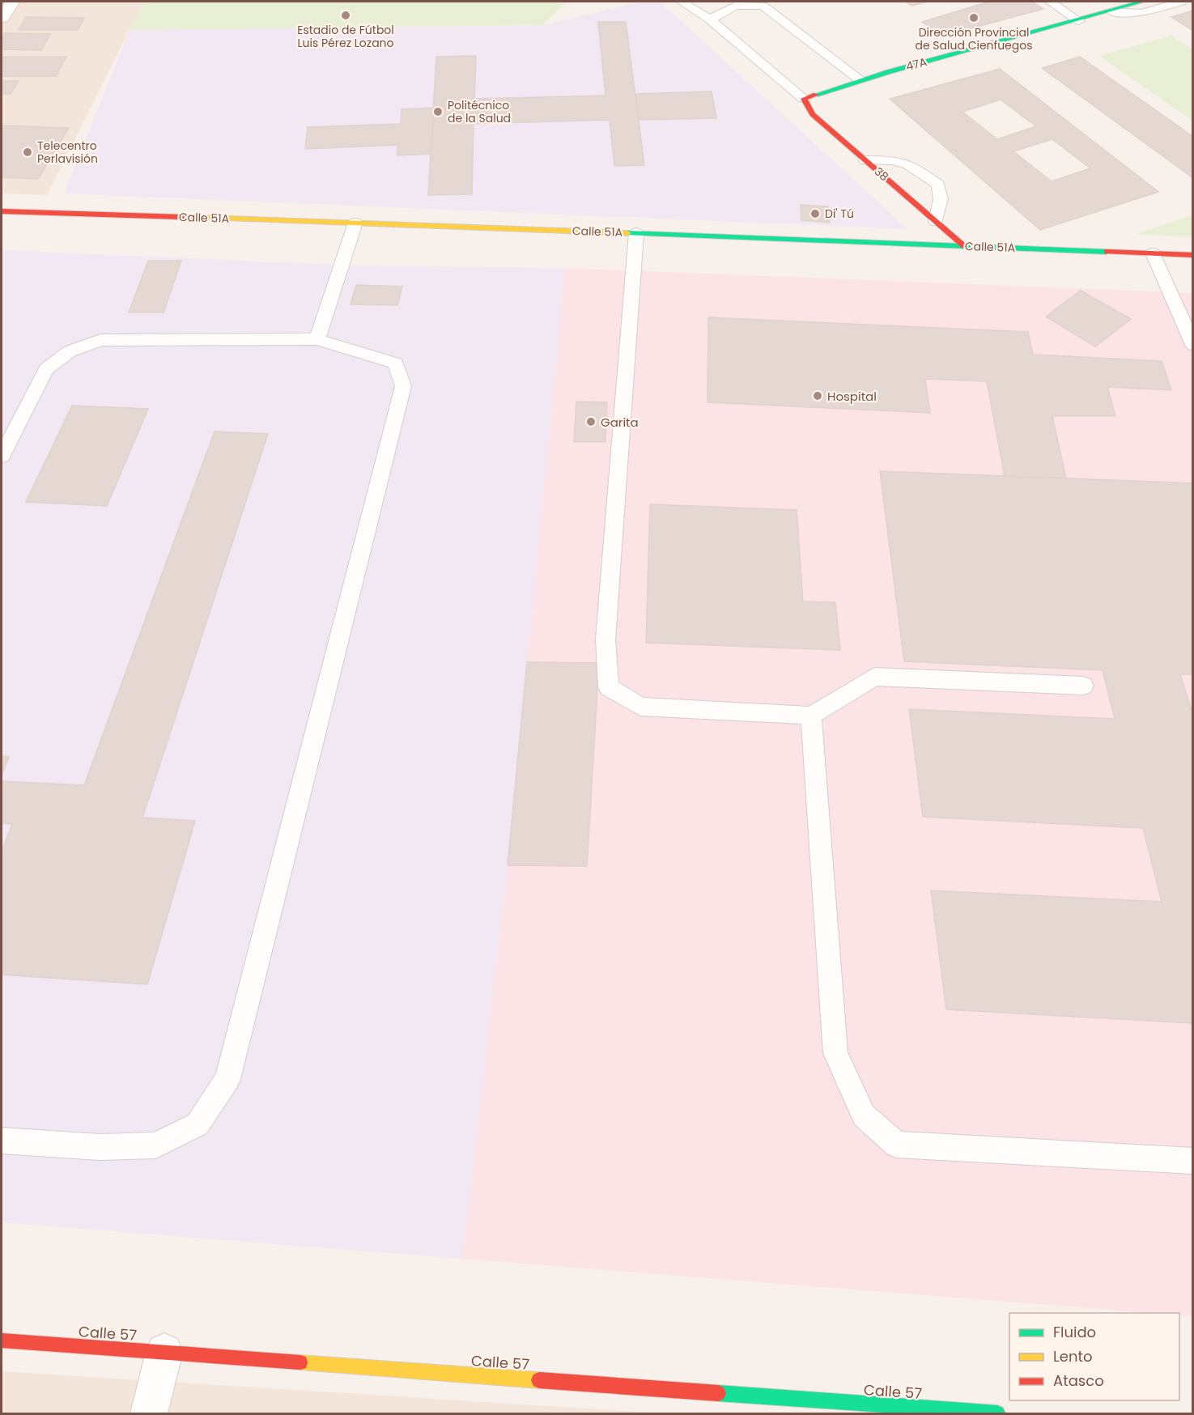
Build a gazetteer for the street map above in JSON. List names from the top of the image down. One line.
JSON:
{"streets":{"street":["47A","38","Calle 51A","Calle 57"]},"crossings":[["47A","38"],["38","Calle 51A"]],"places":["Estadio de Fútbol Luis Pérez Lozano","Dirección Provincial de Salud Cienfuegos","Politécnico de la Salud","Telecentro Perlavisión","Di' Tú","Hospital","Garita"],"legend":["Fluido","Lento","Atasco"]}
